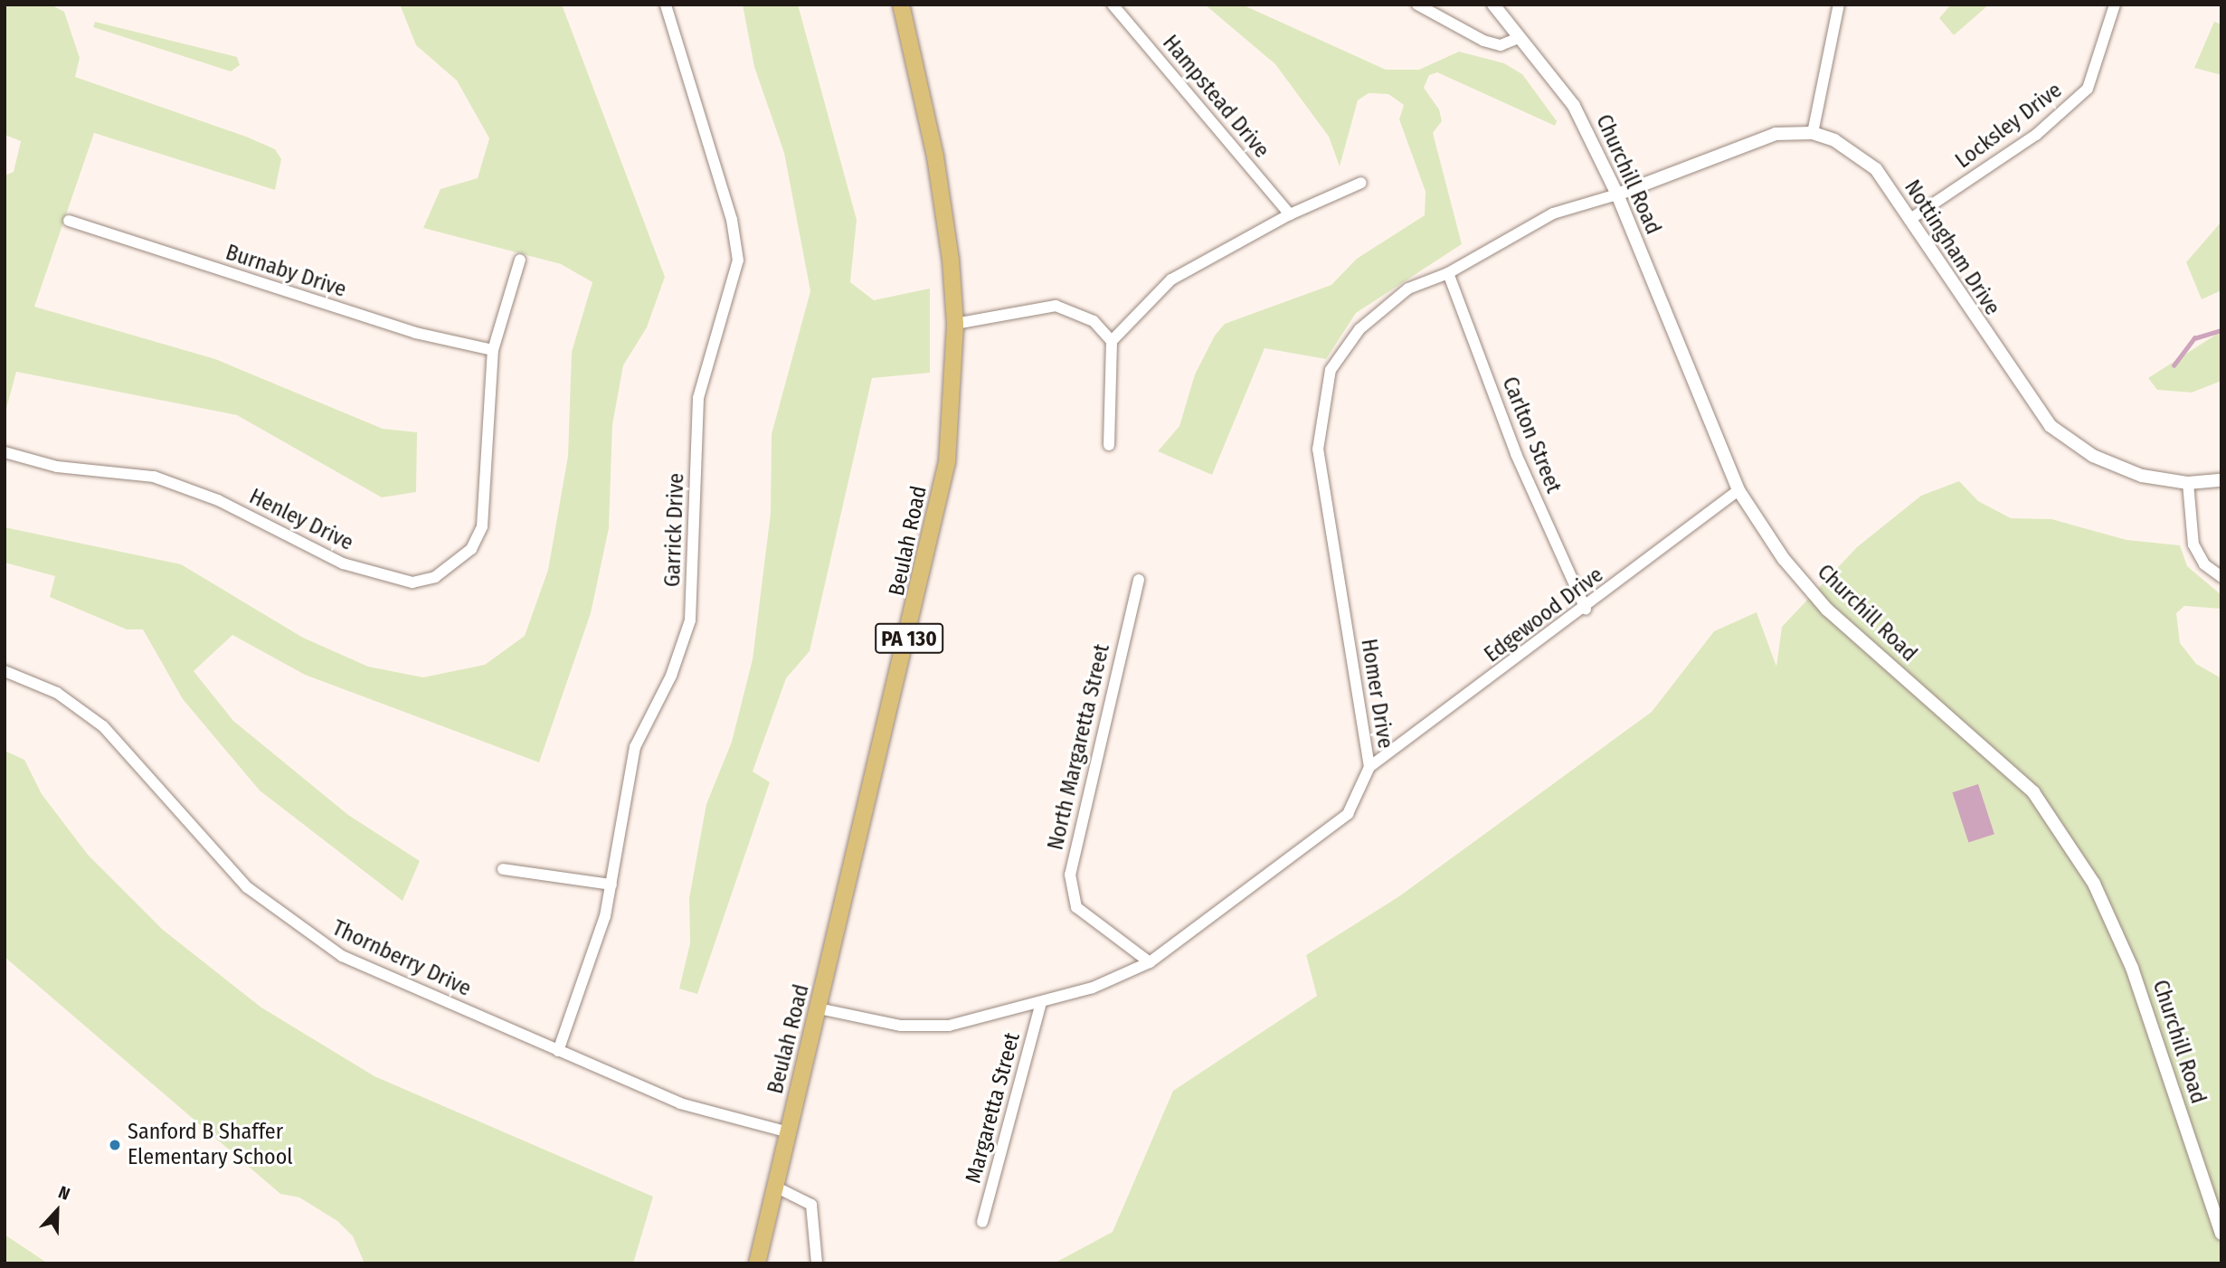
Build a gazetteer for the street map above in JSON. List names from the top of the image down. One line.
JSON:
{"streets":{"main road":["Beulah Road","PA 130"],"street":["Hampstead Drive","Locksley Drive","Churchill Road","Nottingham Drive","Burnaby Drive","Carlton Street","Henley Drive","Garrick Drive","Edgewood Drive","Homer Drive","North Margaretta Street","Thornberry Drive","Margaretta Street"]},"crossings":[["Locksley Drive","Nottingham Drive"],["Churchill Road","Nottingham Drive"],["Churchill Road","Edgewood Drive"],["Churchill Road","Homer Drive"],["Nottingham Drive","Homer Drive"],["Burnaby Drive","Henley Drive"],["Carlton Street","Edgewood Drive"],["Carlton Street","Homer Drive"],["Garrick Drive","Thornberry Drive"],["Beulah Road","Homer Drive"],["Beulah Road","Thornberry Drive"],["Edgewood Drive","Homer Drive"],["Homer Drive","North Margaretta Street"],["Homer Drive","Margaretta Street"]],"places":["Sanford B Shaffer Elementary School"],"north":"top"}
